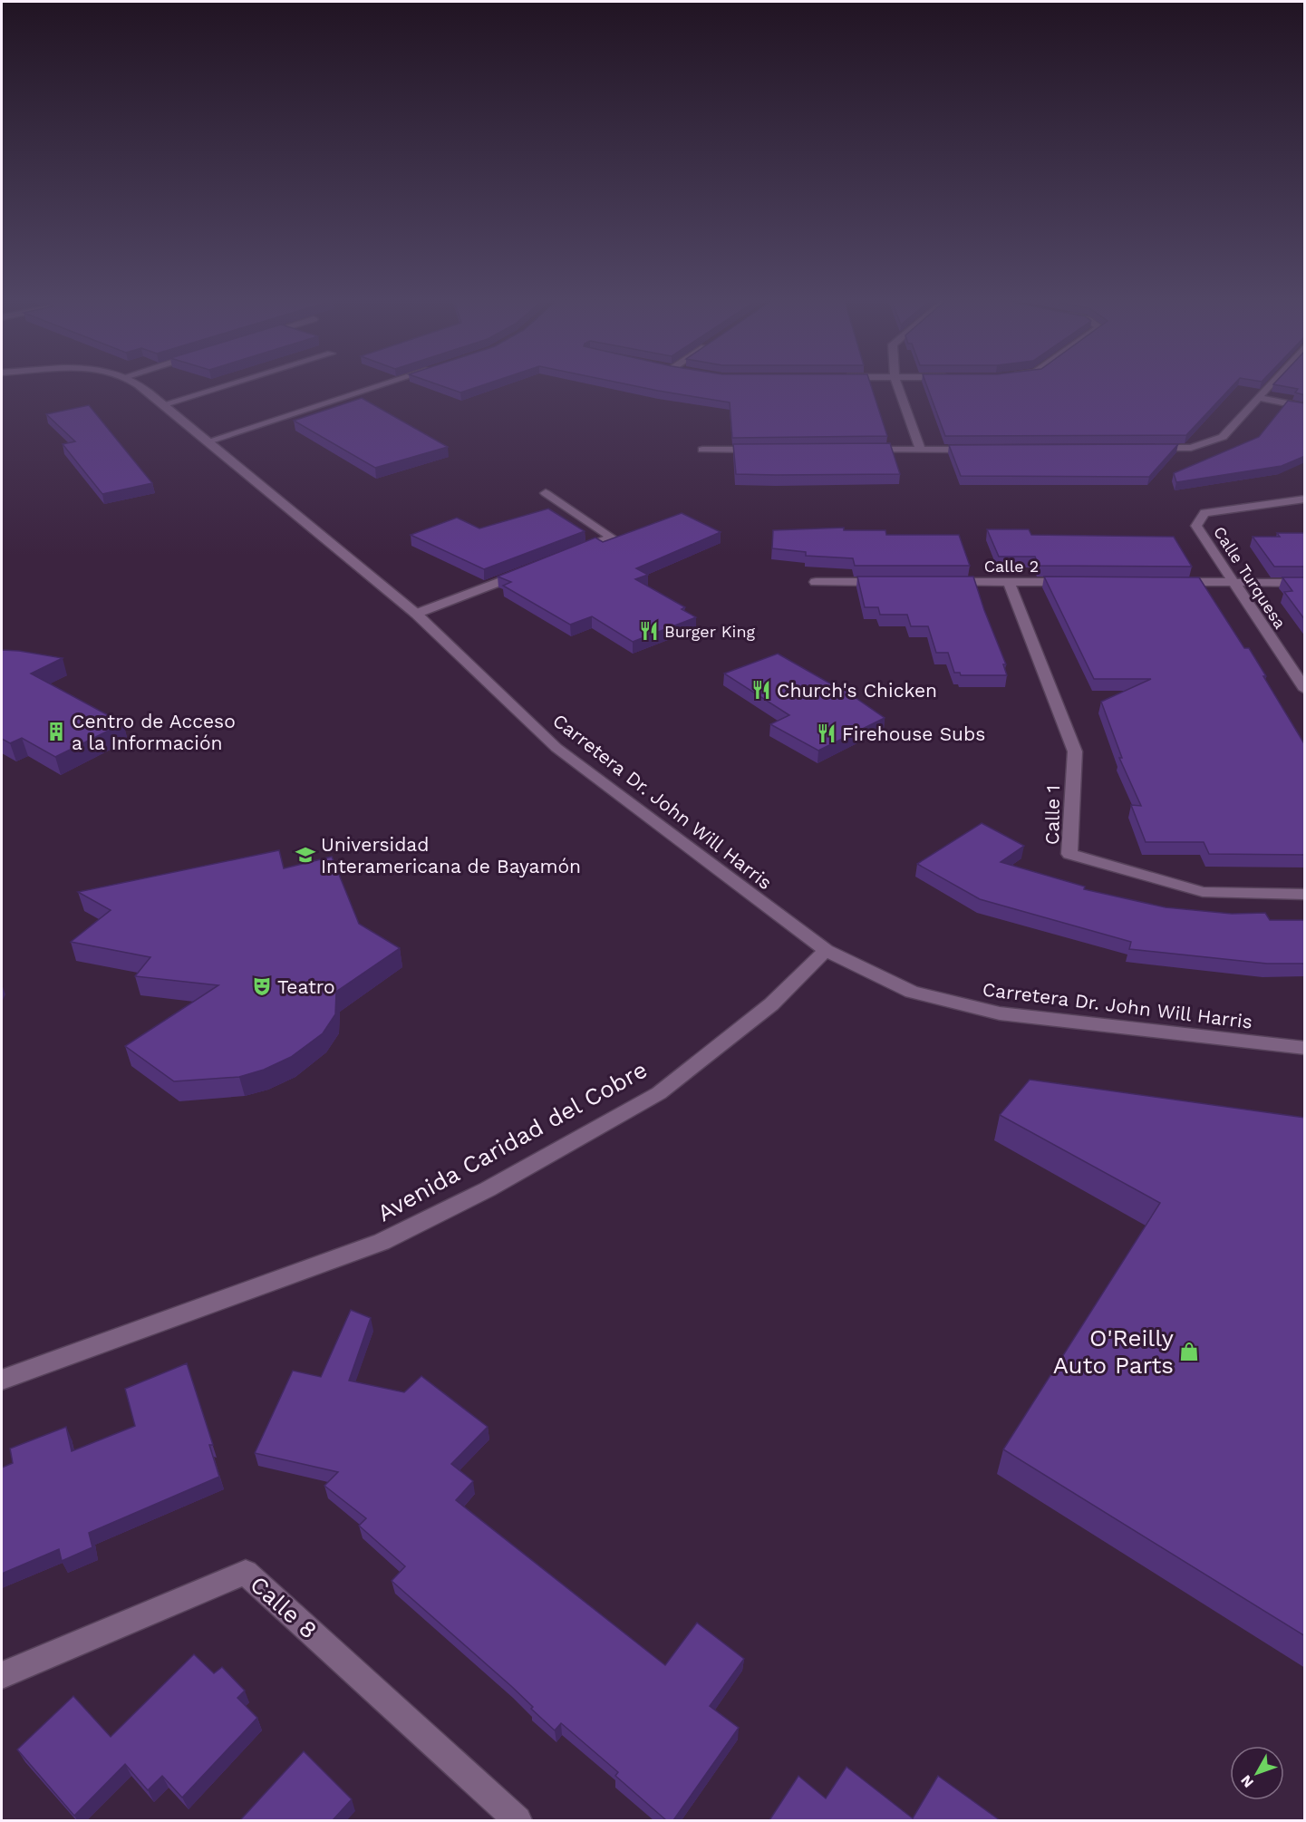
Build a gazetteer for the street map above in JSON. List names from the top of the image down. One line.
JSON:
{"streets":{"street":["Calle 2","Calle Turquesa","Carretera Dr. John Will Harris","Calle 1","Avenida Caridad del Cobre","Calle 8"]},"crossings":[["Calle 2","Calle 1"],["Carretera Dr. John Will Harris","Avenida Caridad del Cobre"]],"places":{"restaurant":["Burger King","Church's Chicken","Firehouse Subs"],"building":["Centro de Acceso a la Información"],"school or university":["Universidad Interamericana de Bayamón"],"theatre":["Teatro"],"shop":["O'Reilly Auto Parts"]},"north":"bottom left"}
